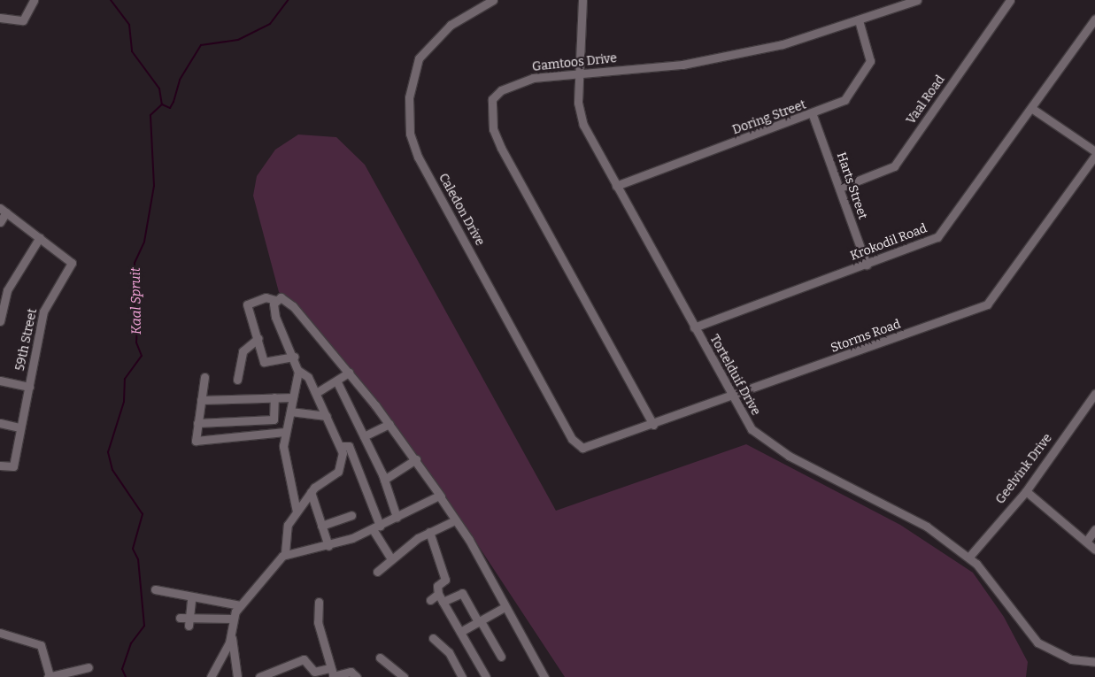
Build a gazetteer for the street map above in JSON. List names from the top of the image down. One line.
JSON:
{"streets":{"street":["Gamtoos Drive","Vaal Road","Doring Street","Harts Street","Caledon Drive","Krokodil Road","Storms Road","59th Street","Tortelduif Drive","Geelvink Drive"]},"crossings":[["Gamtoos Drive","Doring Street"],["Gamtoos Drive","Storms Road"],["Gamtoos Drive","Tortelduif Drive"],["Vaal Road","Harts Street"],["Doring Street","Harts Street"],["Doring Street","Tortelduif Drive"],["Harts Street","Krokodil Road"],["Caledon Drive","Storms Road"],["Krokodil Road","Tortelduif Drive"],["Storms Road","Tortelduif Drive"],["Tortelduif Drive","Geelvink Drive"]],"water":["Kaal Spruit"]}
